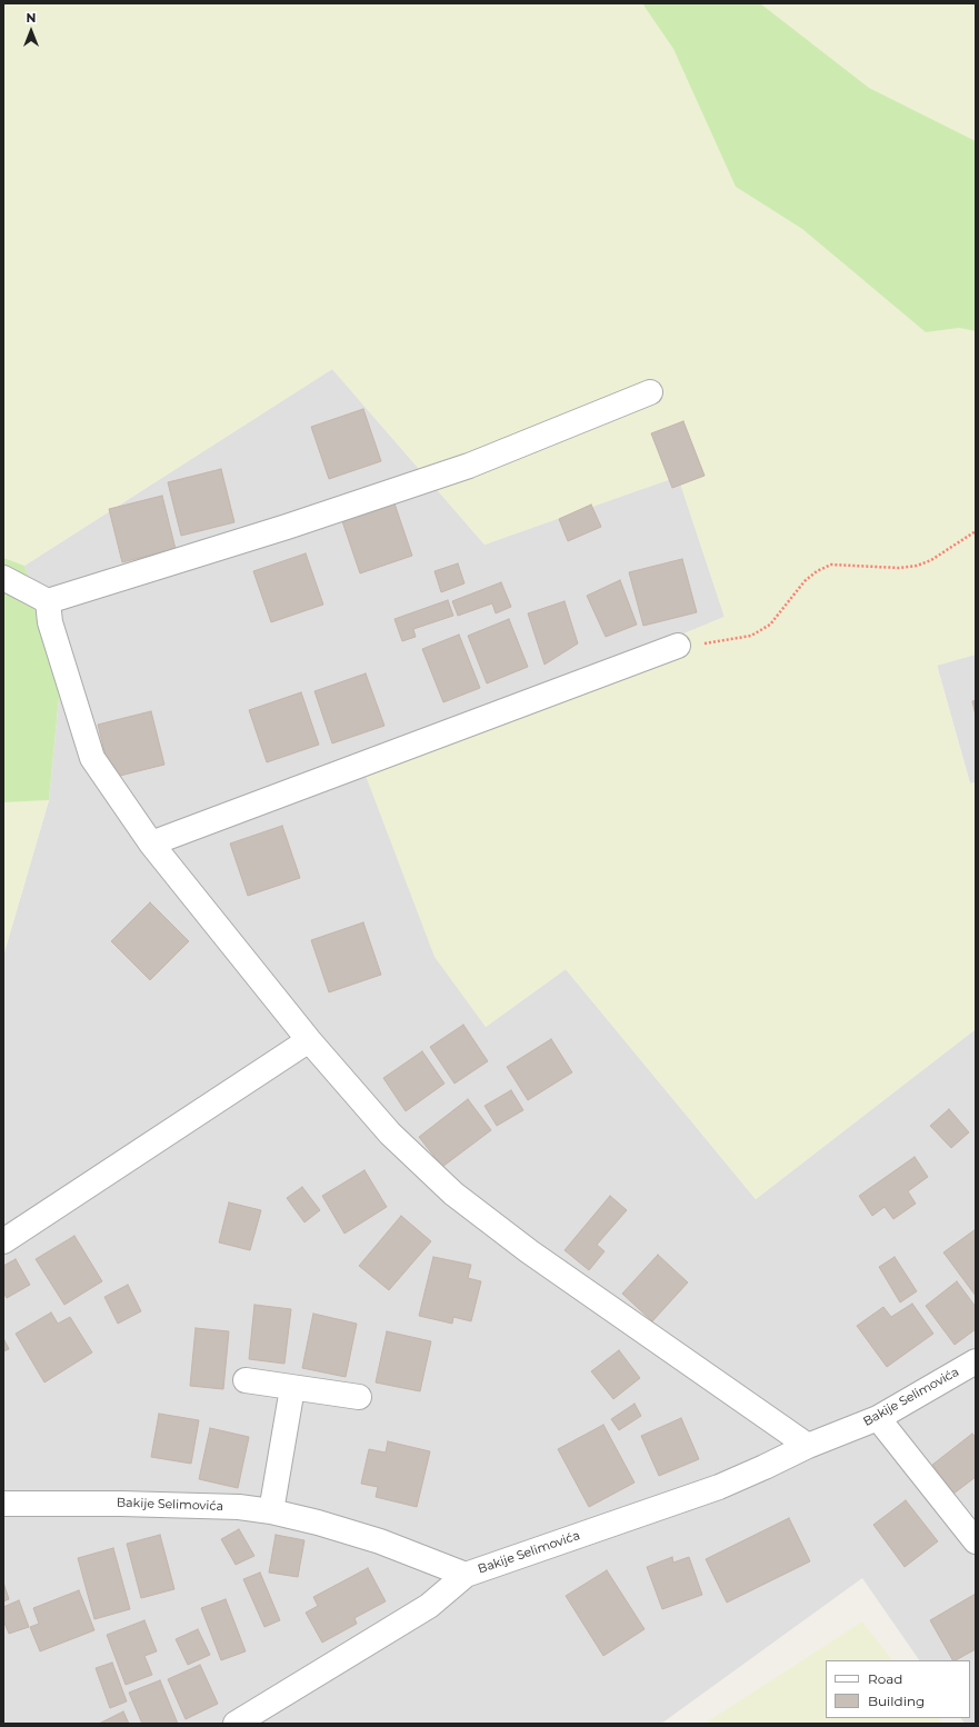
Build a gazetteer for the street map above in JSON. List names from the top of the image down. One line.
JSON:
{"streets":{"street":["Bakije Selimovića"]},"legend":["Road","Building"],"north":"top"}
